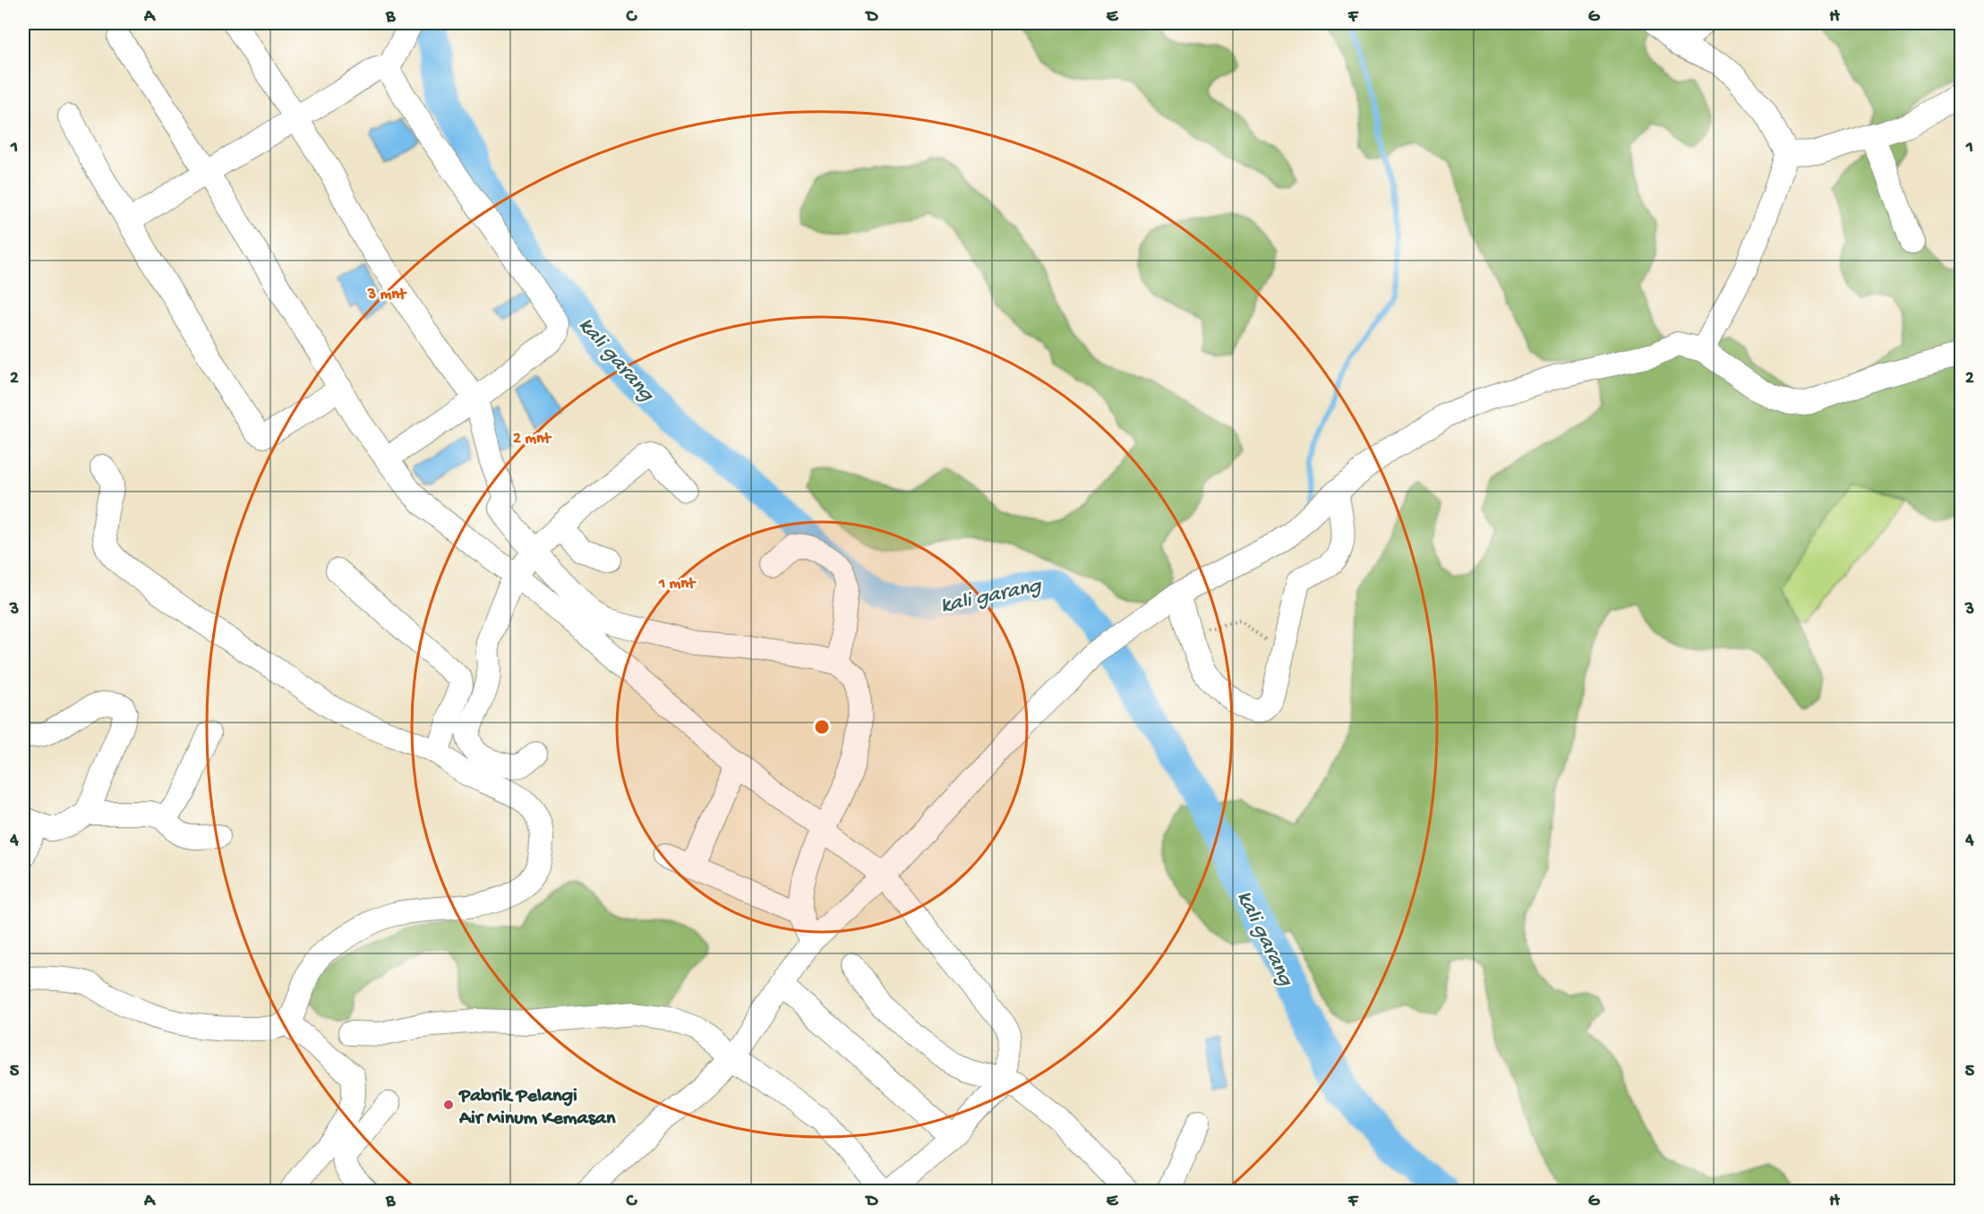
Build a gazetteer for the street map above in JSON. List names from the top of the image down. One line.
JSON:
{"water":["kali garang"],"places":["Pabrik Pelangi Air Minum Kemasan"],"grid":{"columns":["A","B","C","D","E","F","G","H"],"rows":["1","2","3","4","5"]},"rings":["3 mnt","2 mnt","1 mnt"]}
